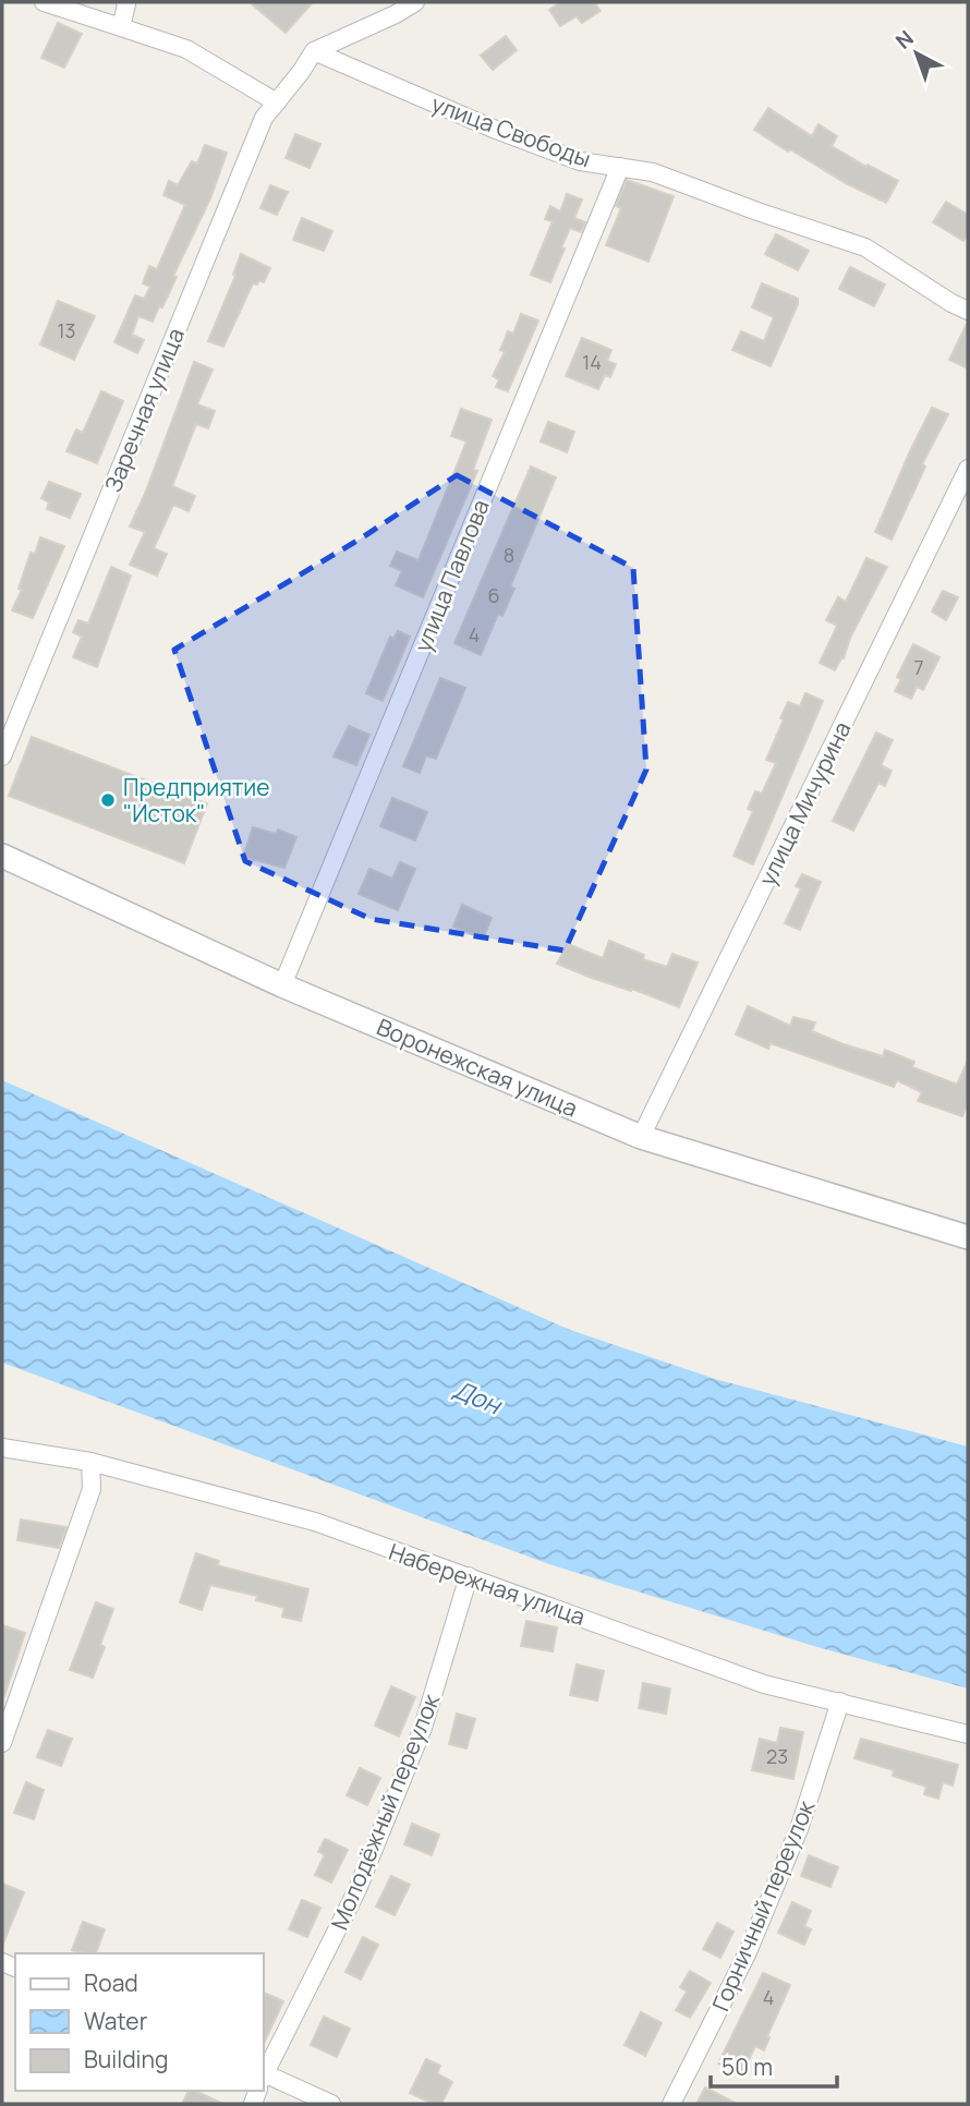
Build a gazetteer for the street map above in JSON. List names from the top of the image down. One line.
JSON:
{"streets":{"street":["улица Свободы","Заречная улица","улица Павлова","улица Мичурина","Воронежская улица","Набережная улица","Молодёжный переулок","Горничный переулок"]},"crossings":[["улица Свободы","Заречная улица"],["улица Свободы","улица Павлова"],["улица Павлова","Воронежская улица"],["улица Мичурина","Воронежская улица"],["Набережная улица","Молодёжный переулок"],["Набережная улица","Горничный переулок"]],"water":["Дон"],"places":["Предприятие \"Исток\""],"house_numbers":["13","14","8","6","4","7","23","4"],"legend":["Road","Water","Building"],"scale_bar":"50 m","north":"top left"}
